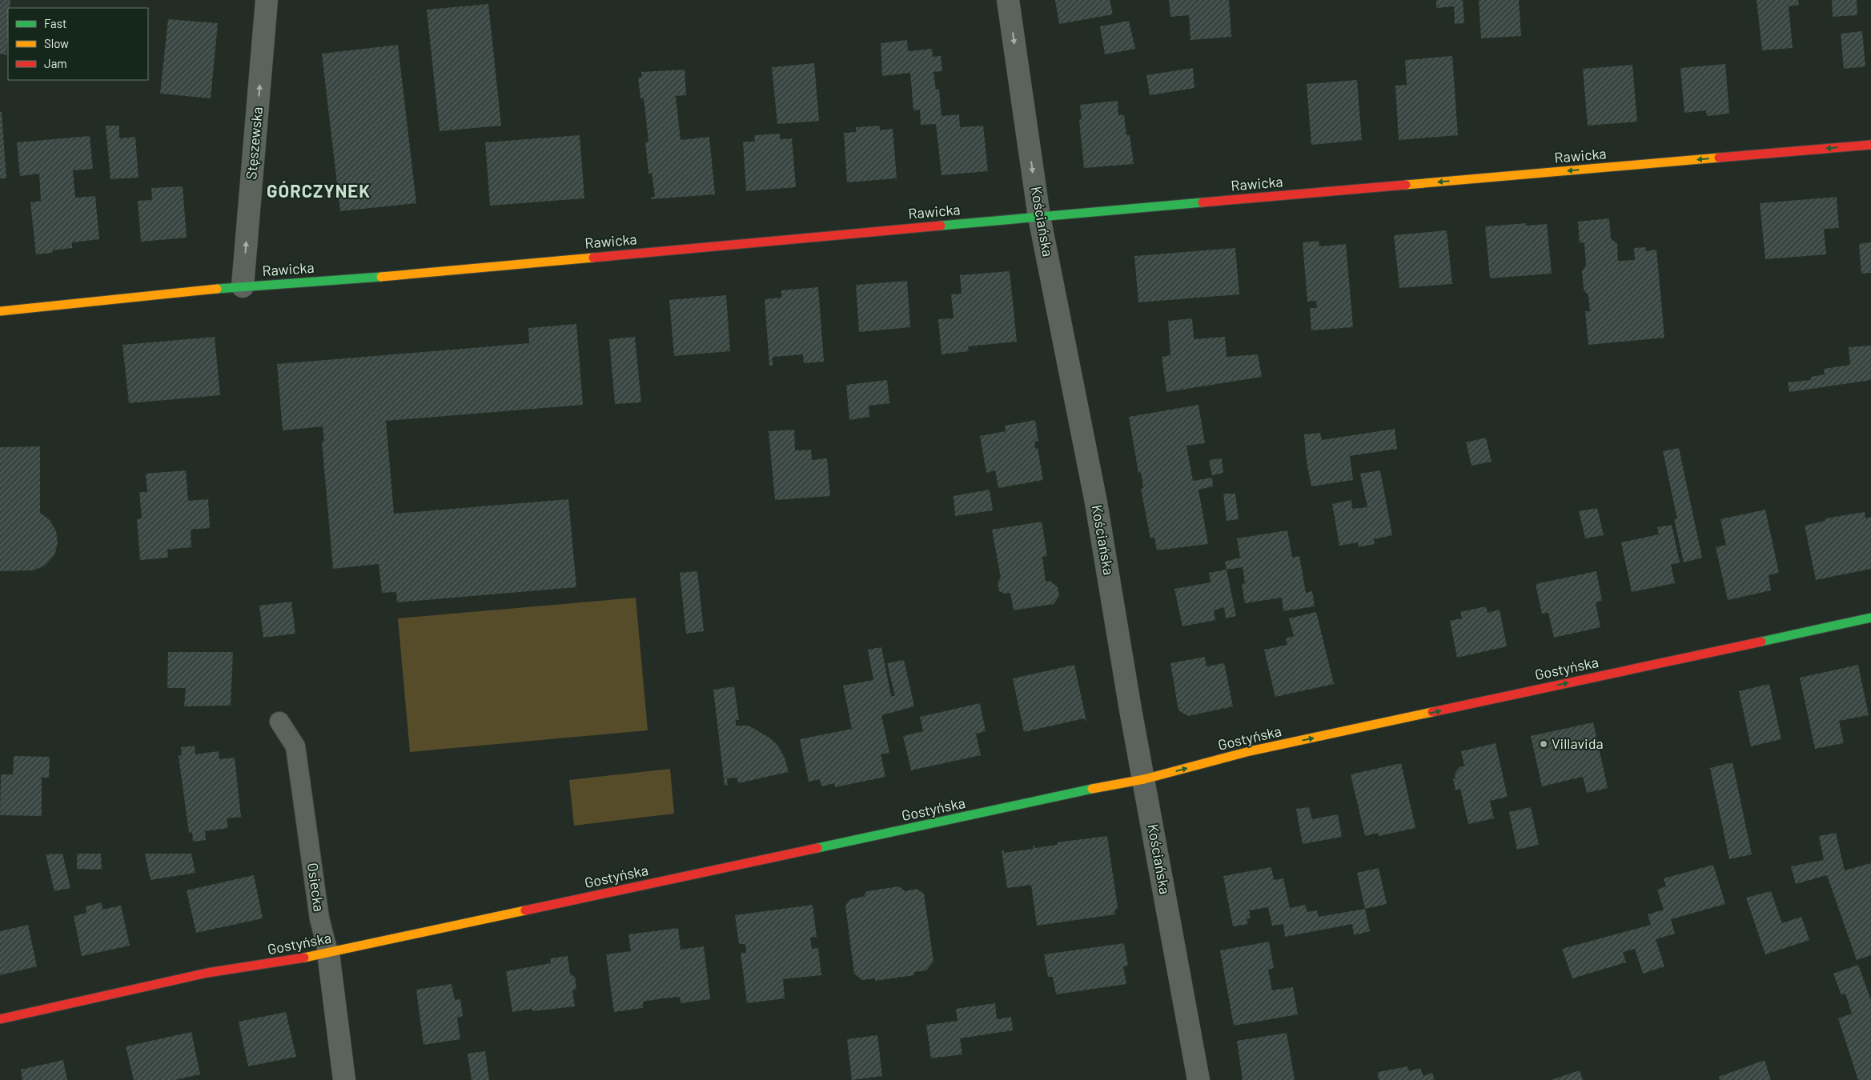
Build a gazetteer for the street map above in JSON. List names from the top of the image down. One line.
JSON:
{"streets":{"street":["Stęszewska","Rawicka","Kościańska","Gostyńska","Osiecka"]},"crossings":[["Stęszewska","Rawicka"],["Rawicka","Kościańska"],["Kościańska","Gostyńska"],["Gostyńska","Osiecka"]],"one_way":["Stęszewska","Rawicka","Gostyńska"],"districts":["GÓRCZYNEK"],"places":["Villavida"],"legend":["Fast","Slow","Jam"]}
